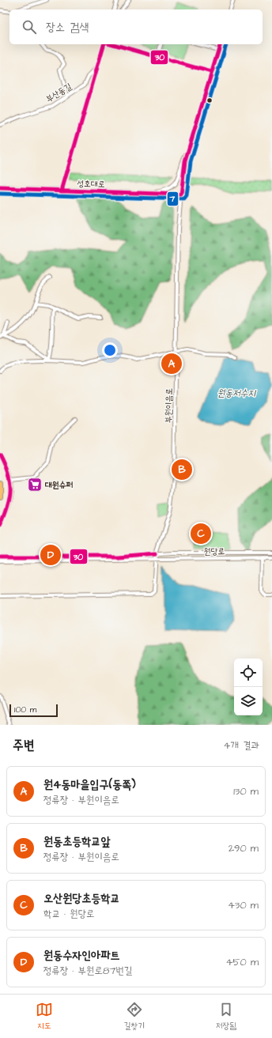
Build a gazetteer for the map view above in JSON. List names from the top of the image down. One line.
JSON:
{"streets":{"main road":["성호대로"],"street":["부산동길","부원이음로","원당로"]},"crossings":[["성호대로","부원이음로"],["부원이음로","원당로"]],"water":["원동저수지"],"places":{"supermarket":["대원슈퍼"]},"lines":["transit line 30","transit line 7"],"scale_bar":"100 m","page":{"search":"장소 검색","pins":["A","B","C","D"],"scale":"100 m","heading":["주변","4개 결과"],"list":[{"mark":"A","name":"원4동마을입구(동쪽)","note":"정류장 · 부원이음로","value":"130 m"},{"mark":"B","name":"원동초등학교앞","note":"정류장 · 부원이음로","value":"290 m"},{"mark":"C","name":"오산원당초등학교","note":"학교 · 원당로","value":"430 m"},{"mark":"D","name":"원동수자인아파트","note":"정류장 · 부원로87번길","value":"450 m"}],"nav":["지도","길찾기","저장됨"]}}
